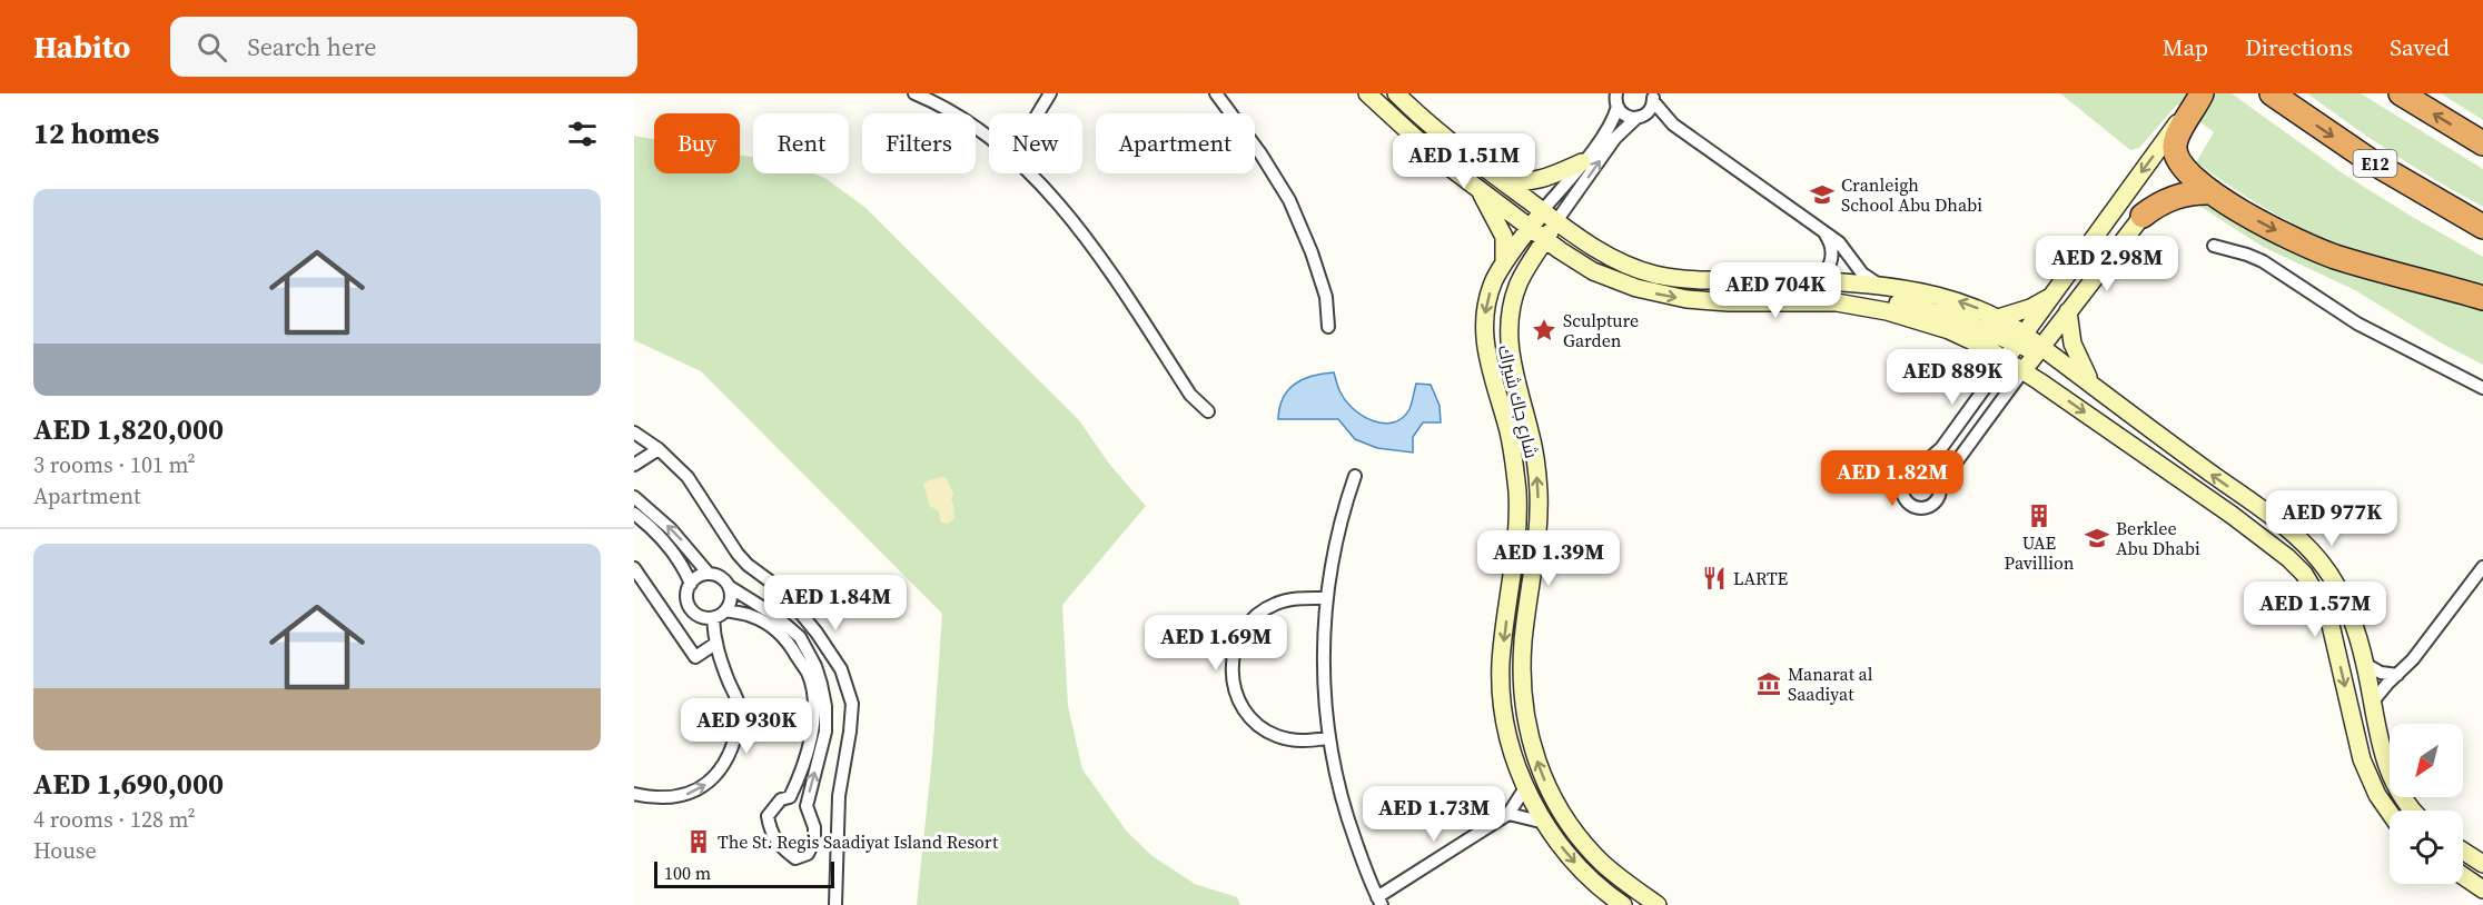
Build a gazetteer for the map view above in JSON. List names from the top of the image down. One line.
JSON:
{"streets":{"highway":["E12"],"street":["شارع جاك شيراك"]},"places":{"school or university":["Cranleigh School Abu Dhabi","Berklee Abu Dhabi"],"place":["Sculpture Garden"],"building":["UAE Pavillion","The St. Regis Saadiyat Island Resort"],"restaurant":["LARTE"],"museum":["Manarat al Saadiyat"]},"scale_bar":"100 m","north":"bottom left","page":{"header":"Habito","search":"Search here","nav":["Map","Directions","Saved"],"heading":"12 homes","chip":["Buy","Rent","Filters","New","Apartment"],"price":["AED 1.51M","AED 2.98M","AED 704K","AED 889K","AED 1.82M","AED 977K","AED 1.39M","AED 1.84M","AED 1.57M","AED 1.69M","AED 930K","AED 1.73M"],"list":[{"name":"AED 1,820,000","note":"3 rooms · 101 m² · Apartment"},{"name":"AED 1,690,000","note":"4 rooms · 128 m² · House"}],"scale":"100 m"}}
